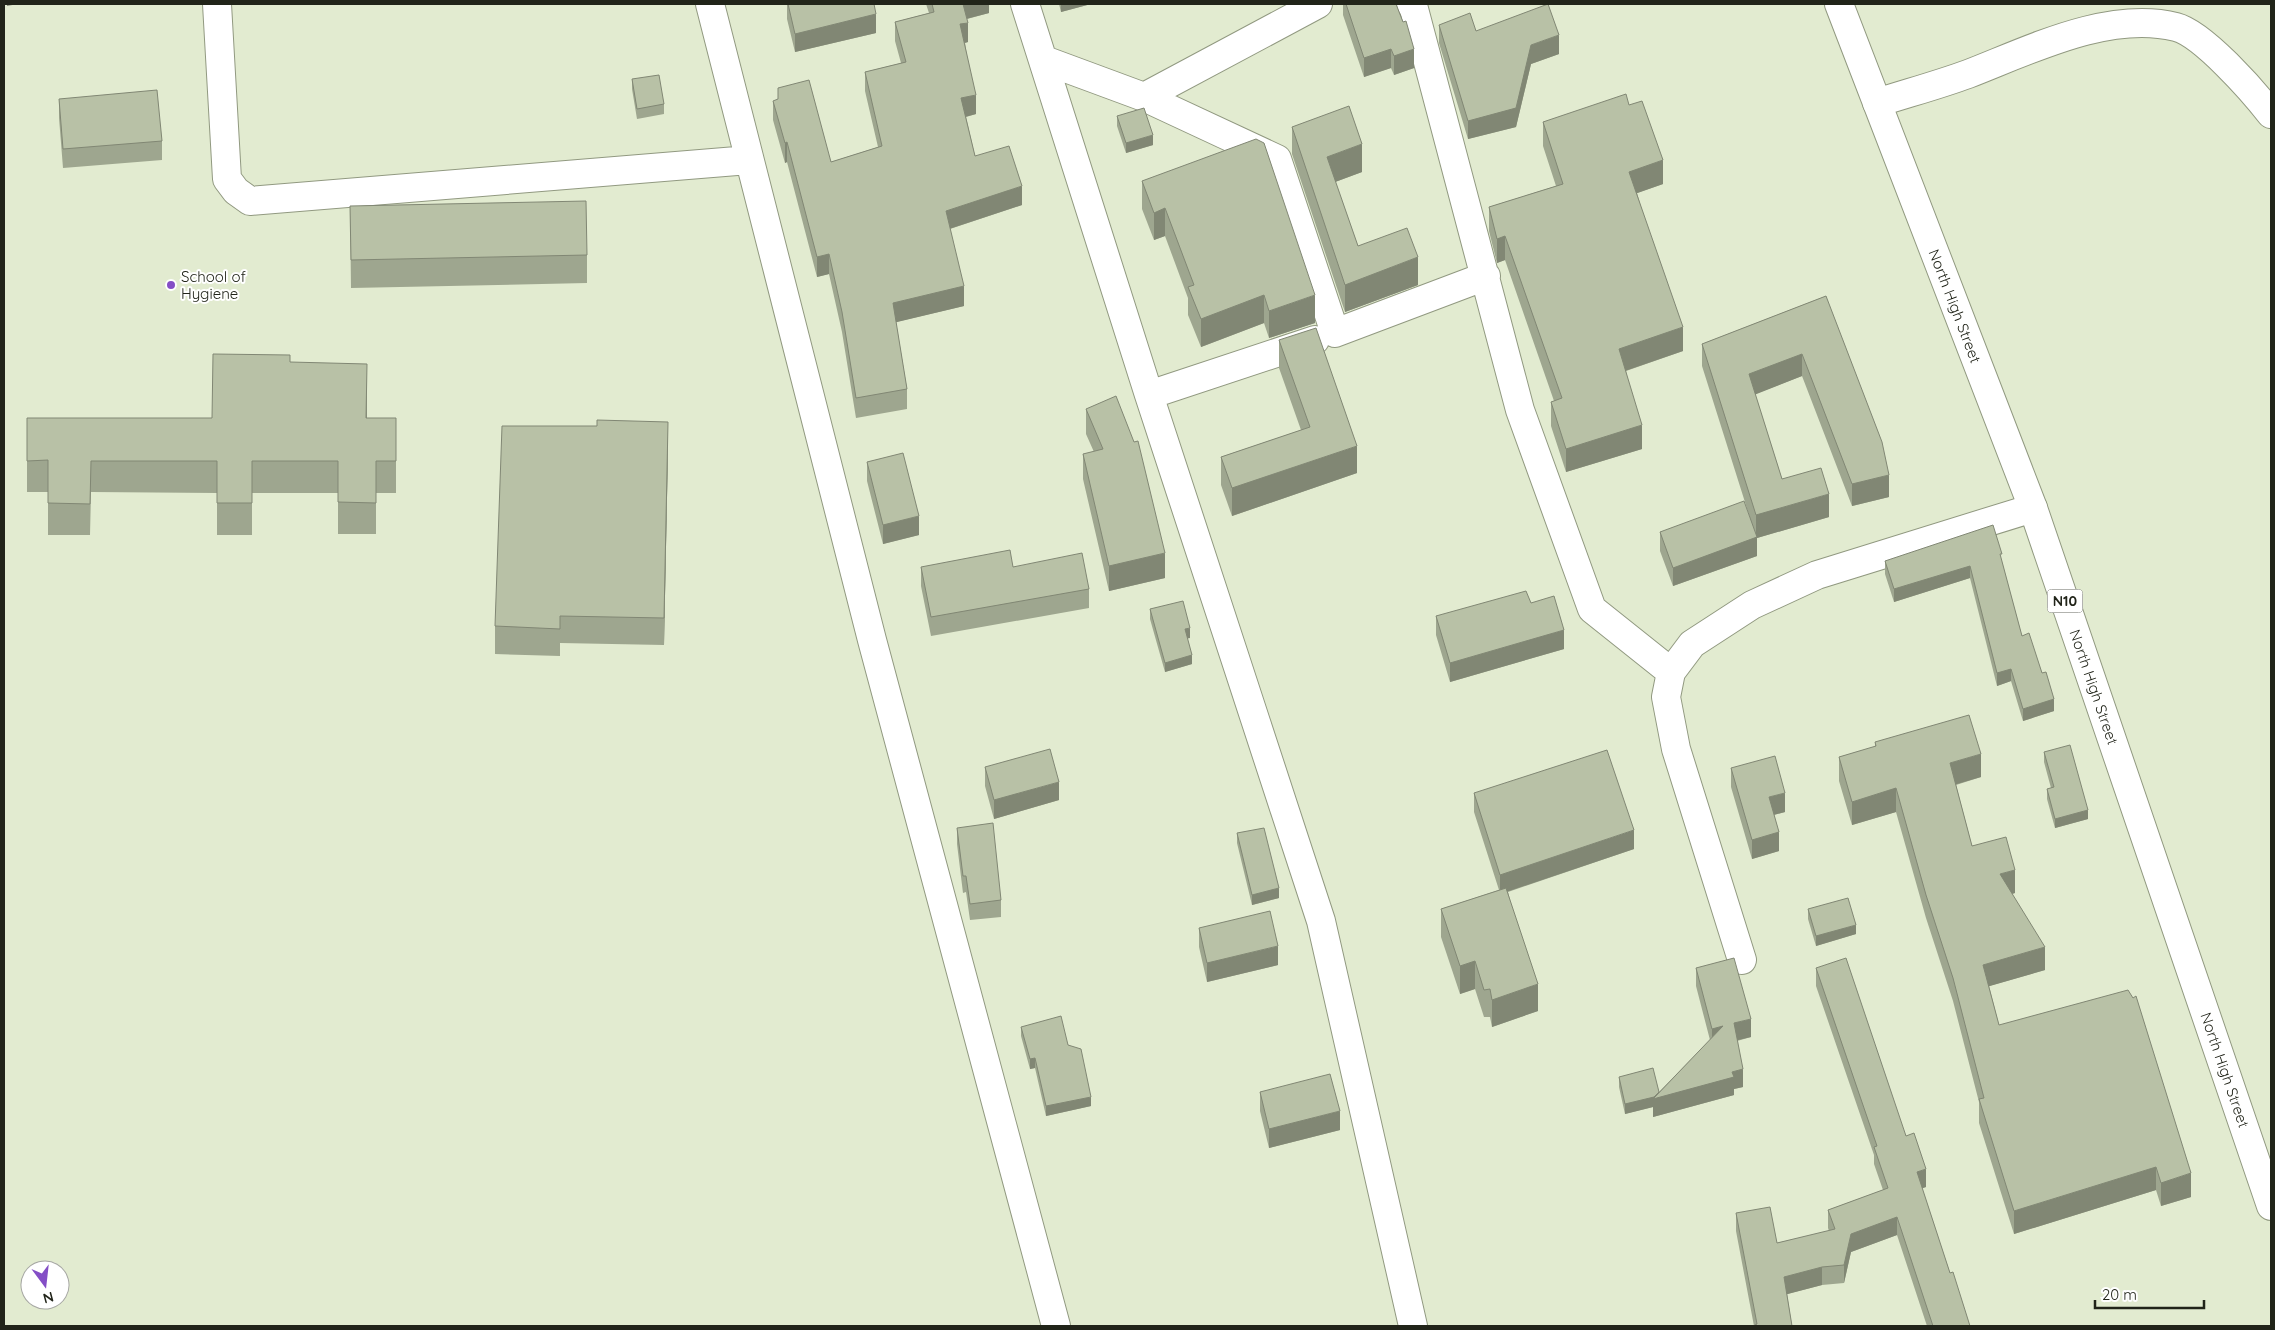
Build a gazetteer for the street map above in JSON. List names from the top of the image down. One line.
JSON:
{"streets":{"main road":["North High Street","N10"]},"places":["School of Hygiene"],"scale_bar":"20 m","north":"bottom"}
